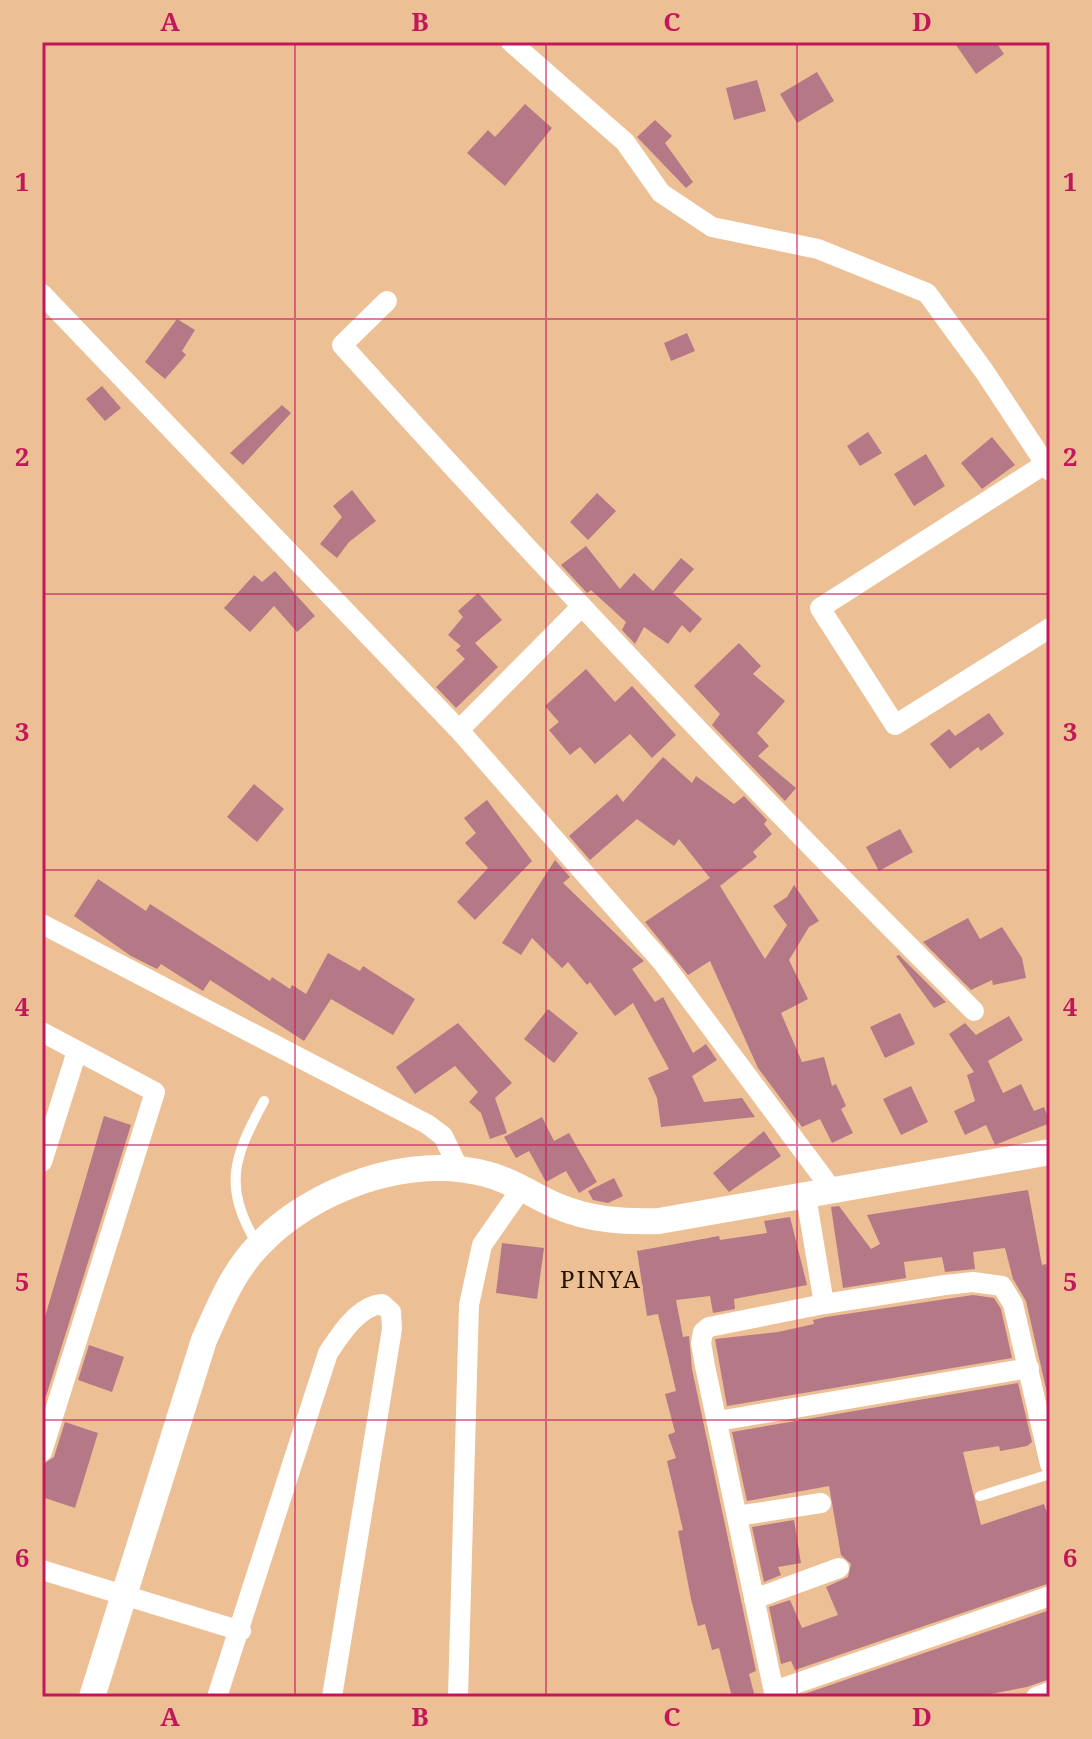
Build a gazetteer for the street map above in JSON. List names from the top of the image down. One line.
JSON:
{"districts":["PINYA"],"grid":{"columns":["A","B","C","D"],"rows":["1","2","3","4","5","6"]}}
